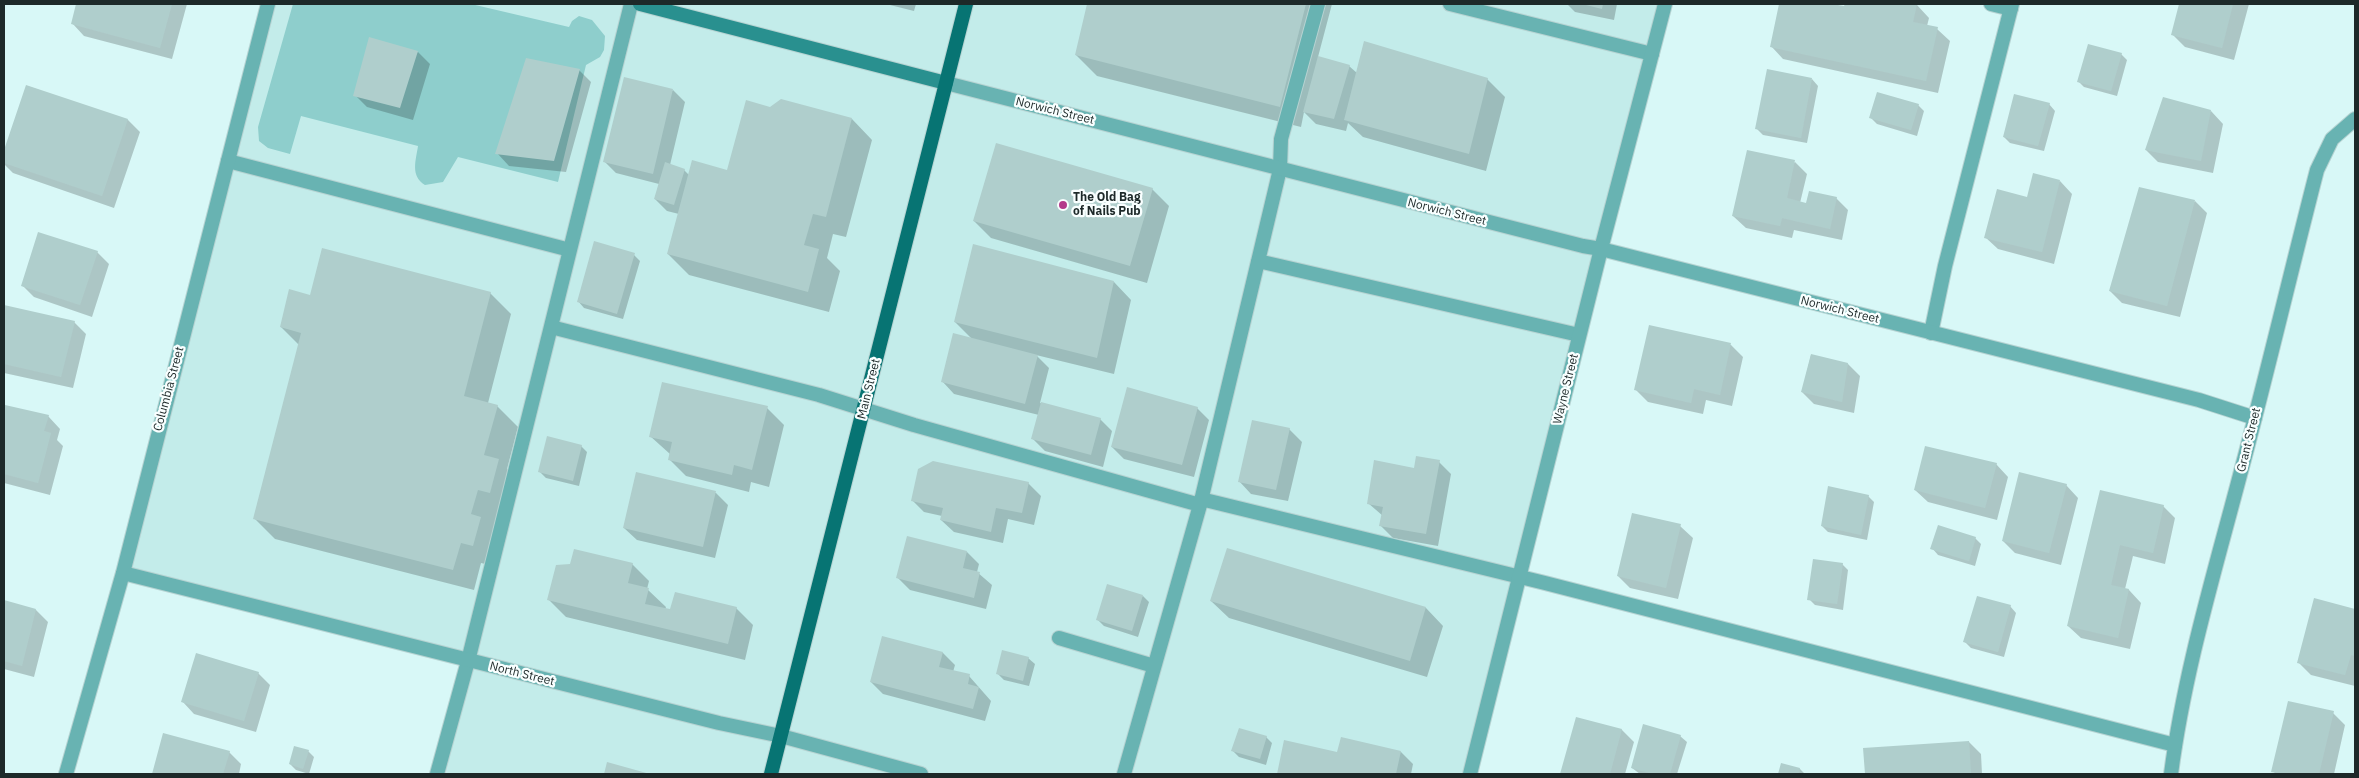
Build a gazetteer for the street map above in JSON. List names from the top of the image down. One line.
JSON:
{"streets":{"main road":["Norwich Street","Main Street"],"street":["Columbia Street","Wayne Street","Grant Street","North Street"]},"crossings":[["Norwich Street","Main Street"],["Norwich Street","Wayne Street"],["Norwich Street","Grant Street"],["Columbia Street","North Street"],["Main Street","North Street"]],"places":["The Old Bag of Nails Pub"]}
